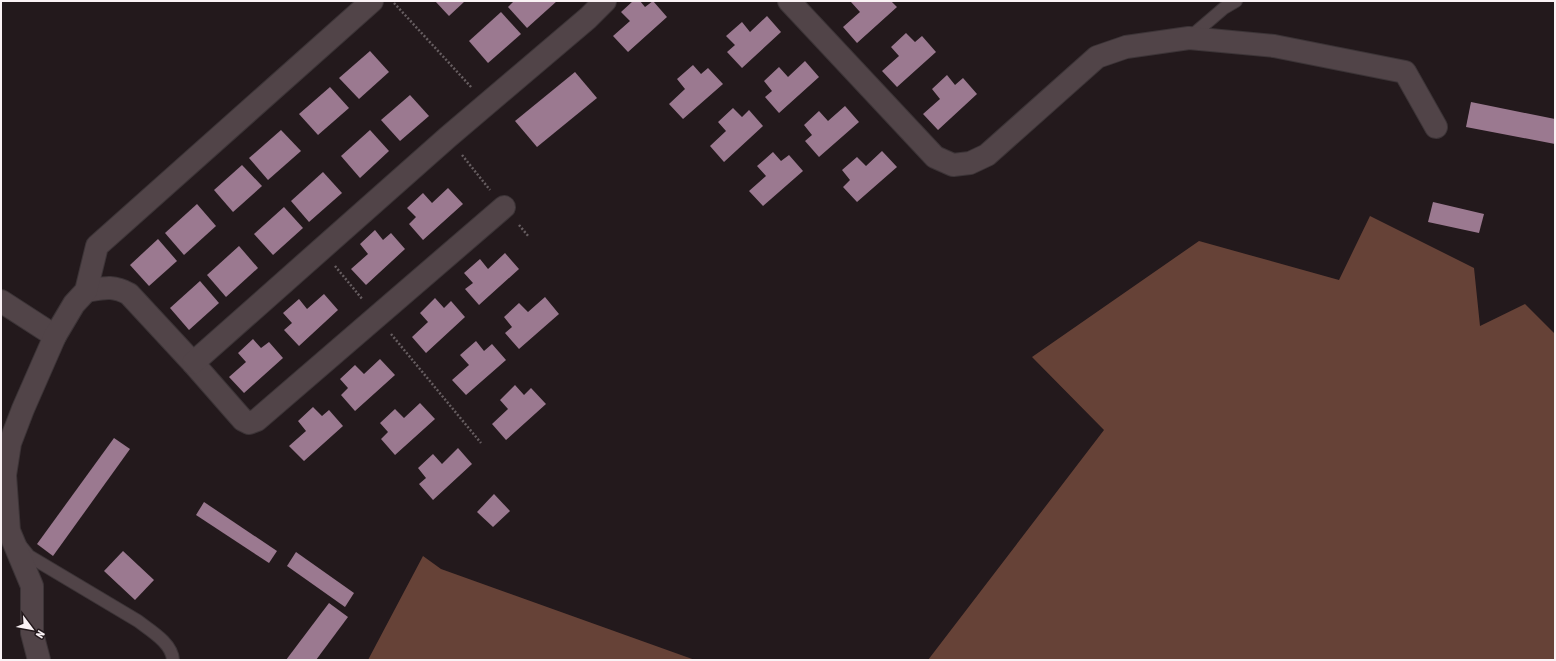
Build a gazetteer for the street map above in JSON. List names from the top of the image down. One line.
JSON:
{"north":"bottom right"}
